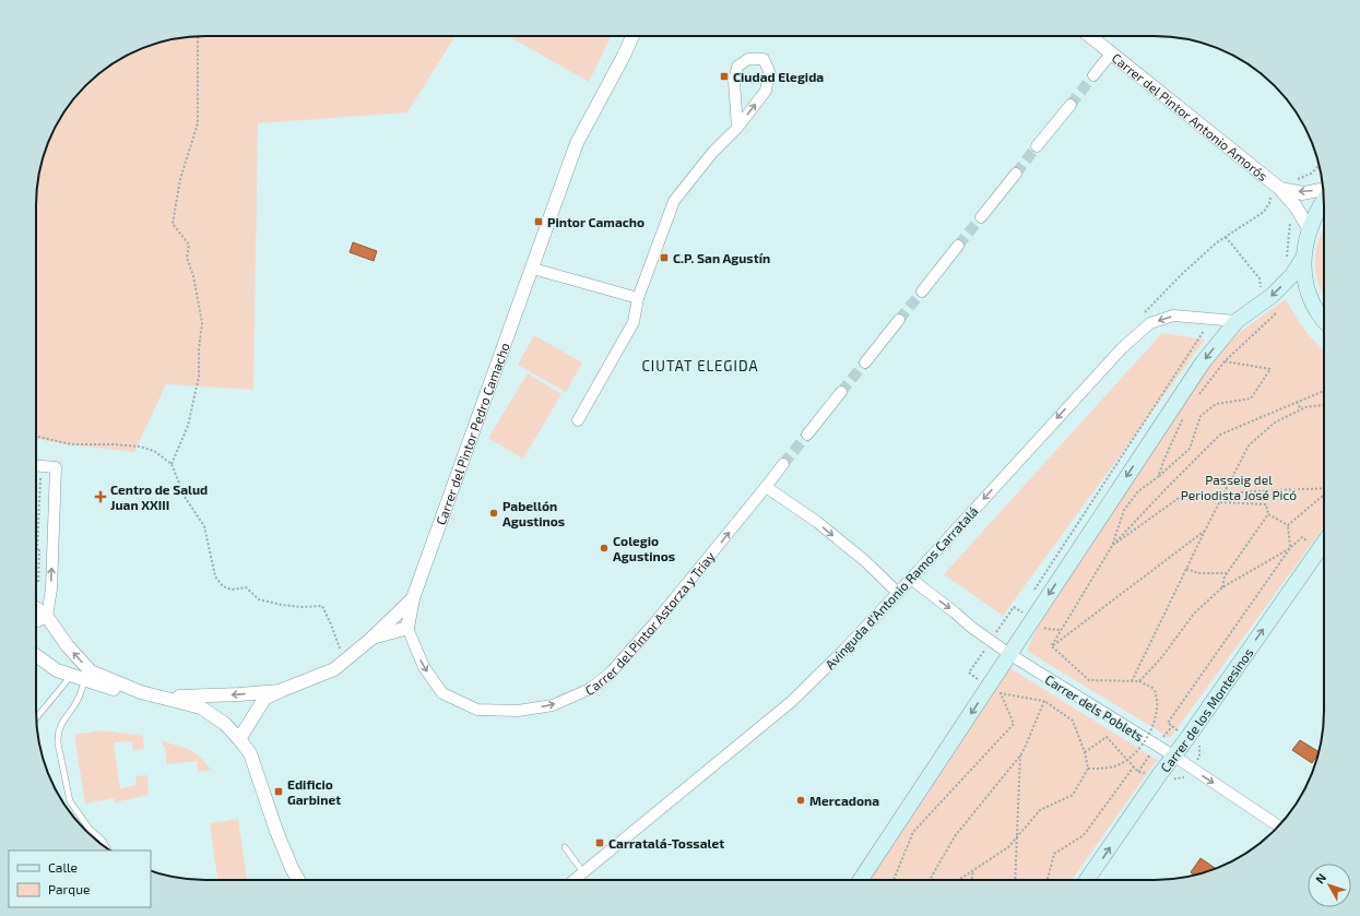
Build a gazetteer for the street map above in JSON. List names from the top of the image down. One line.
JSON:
{"streets":{"main road":["Carrer de los Montesinos"],"street":["Carrer del Pintor Antonio Amorós","Carrer del Pintor Pedro Camacho","Avinguda d'Antonio Ramos Carratalá","Carrer del Pintor Astorza y Triay","Carrer dels Poblets"]},"crossings":[["Avinguda d'Antonio Ramos Carratalá","Carrer dels Poblets"],["Carrer dels Poblets","Carrer de los Montesinos"]],"one_way":["Avinguda d'Antonio Ramos Carratalá","Carrer dels Poblets","Carrer de los Montesinos"],"districts":["CIUTAT ELEGIDA"],"parks":["Passeig del Periodista José Picó"],"places":{"transit":["Ciudad Elegida","Pintor Camacho","C.P. San Agustín","Edificio Garbinet","Carratalá-Tossalet"],"health":["Centro de Salud Juan XXIII"],"other":["Pabellón Agustinos","Colegio Agustinos","Mercadona"]},"legend":["Calle","Parque"],"north":"top left"}
